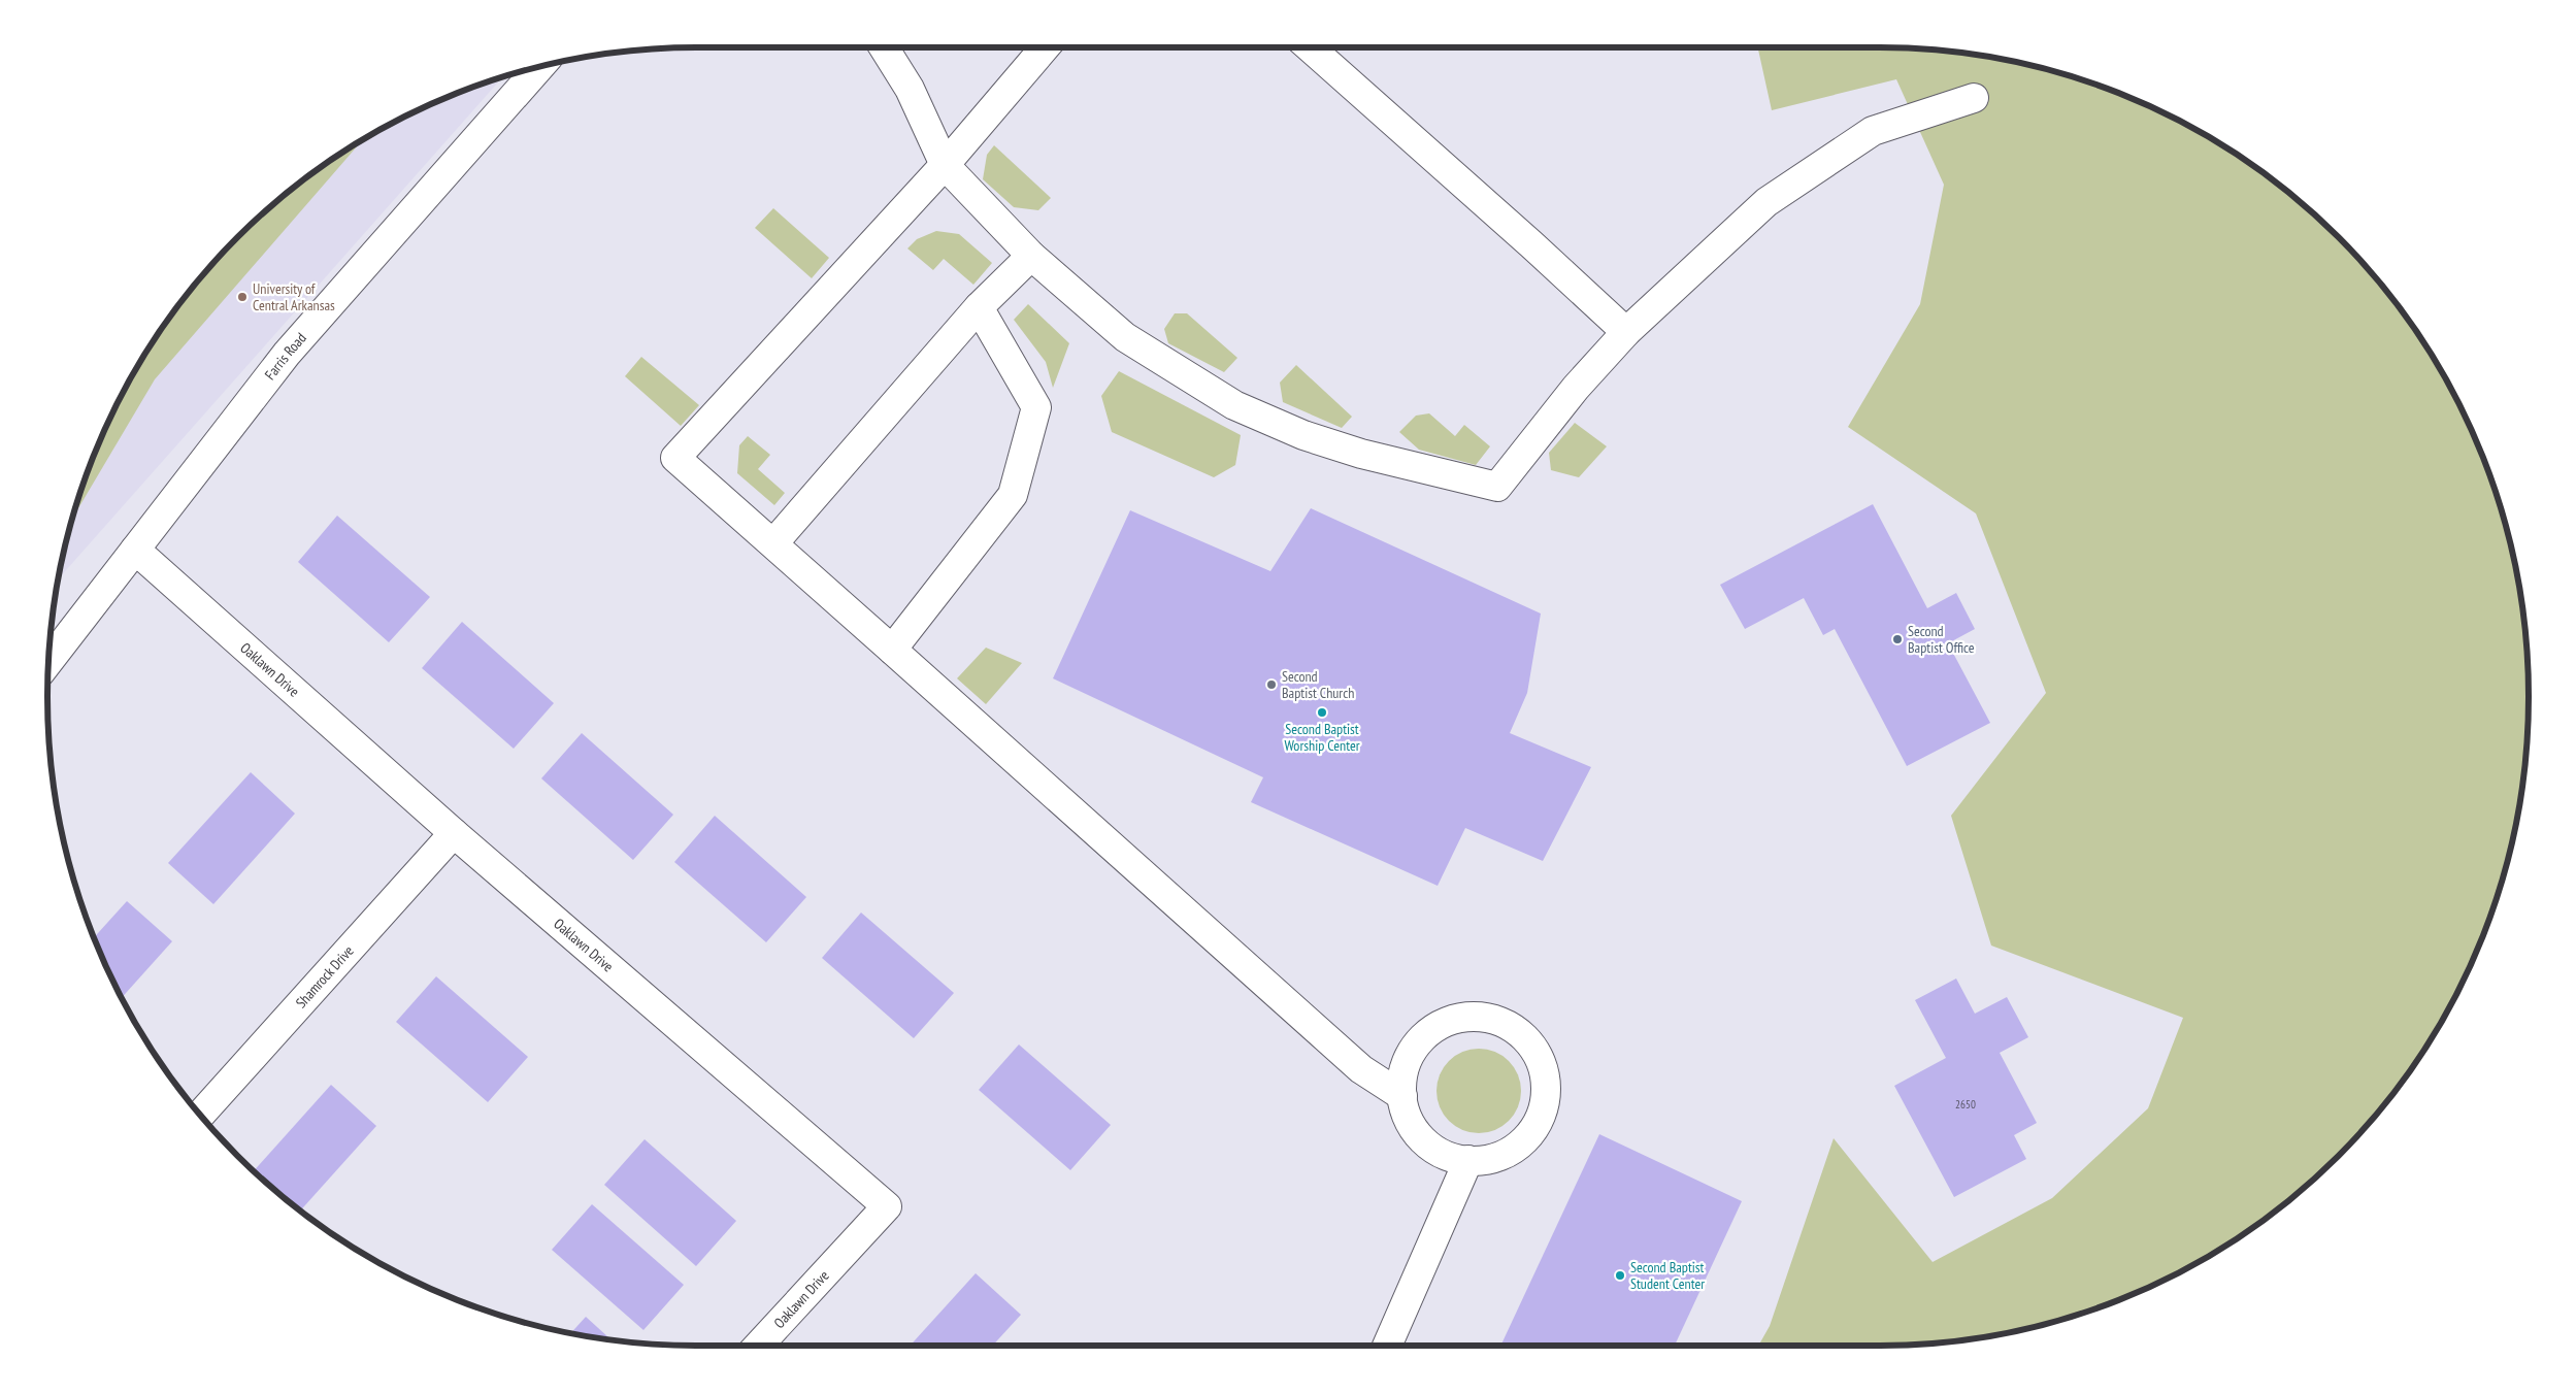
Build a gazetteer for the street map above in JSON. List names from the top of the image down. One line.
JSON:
{"streets":{"street":["Farris Road","Oaklawn Drive","Shamrock Drive"]},"crossings":[["Farris Road","Oaklawn Drive"],["Oaklawn Drive","Shamrock Drive"]],"places":["University of Central Arkansas","Second Baptist Office","Second Baptist Church","Second Baptist Worship Center","Second Baptist Student Center"],"house_numbers":["2650"]}
